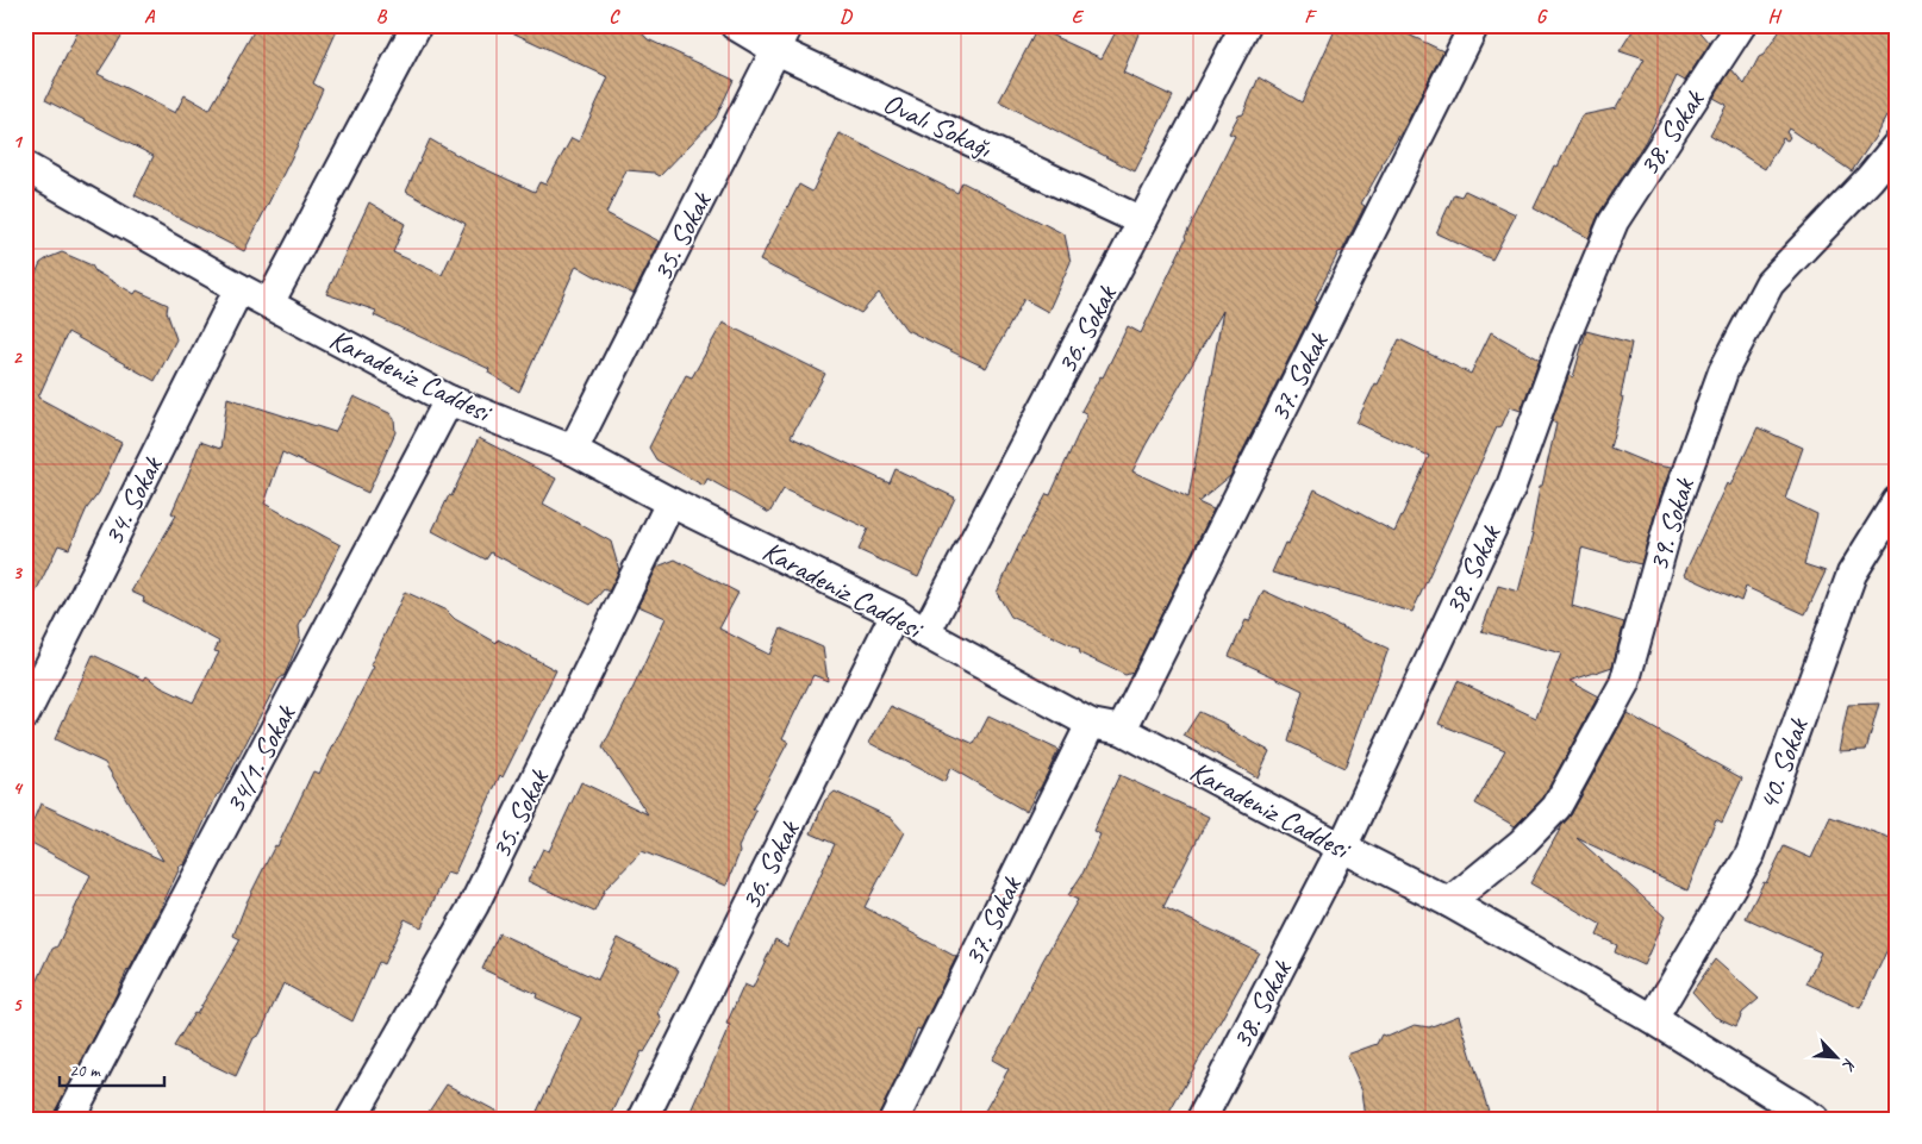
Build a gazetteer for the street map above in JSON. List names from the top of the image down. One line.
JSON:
{"streets":{"street":["Ovalı Sokağı","38. Sokak","35. Sokak","36. Sokak","Karadeniz Caddesi","37. Sokak","34. Sokak","39. Sokak","34/1. Sokak","40. Sokak"]},"crossings":[["Ovalı Sokağı","35. Sokak"],["Ovalı Sokağı","36. Sokak"],["38. Sokak","Karadeniz Caddesi"],["35. Sokak","Karadeniz Caddesi"],["36. Sokak","Karadeniz Caddesi"],["Karadeniz Caddesi","37. Sokak"],["Karadeniz Caddesi","34. Sokak"],["Karadeniz Caddesi","39. Sokak"],["Karadeniz Caddesi","34/1. Sokak"],["Karadeniz Caddesi","40. Sokak"]],"scale_bar":"20 m","north":"bottom right","grid":{"columns":["A","B","C","D","E","F","G","H"],"rows":["1","2","3","4","5"]}}
